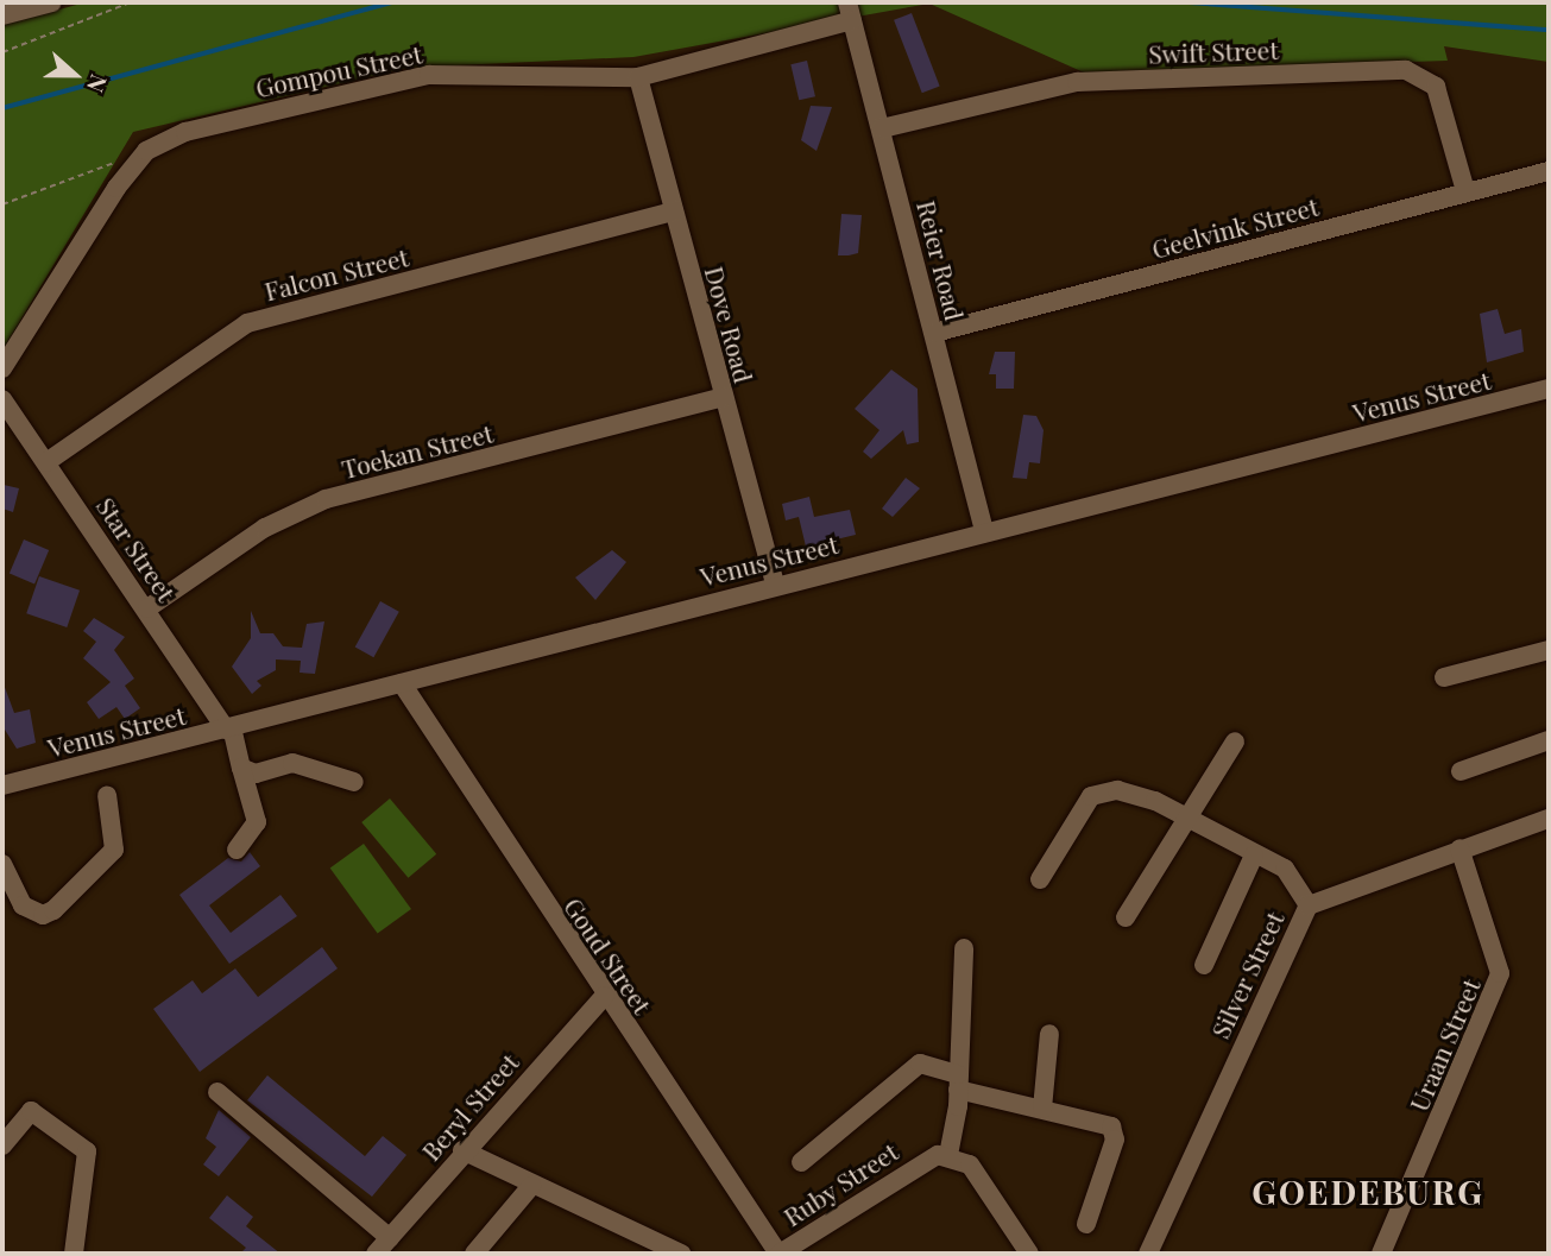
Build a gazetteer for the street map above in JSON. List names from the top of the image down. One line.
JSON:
{"streets":{"street":["Swift Street","Gompou Street","Geelvink Street","Reier Road","Falcon Street","Dove Road","Venus Street","Toekan Street","Star Street","Goud Street","Silver Street","Uraan Street","Beryl Street","Ruby Street"]},"crossings":[["Swift Street","Geelvink Street"],["Swift Street","Reier Road"],["Gompou Street","Reier Road"],["Gompou Street","Dove Road"],["Geelvink Street","Reier Road"],["Reier Road","Venus Street"],["Falcon Street","Dove Road"],["Falcon Street","Star Street"],["Dove Road","Venus Street"],["Dove Road","Toekan Street"],["Venus Street","Star Street"],["Venus Street","Goud Street"],["Toekan Street","Star Street"],["Goud Street","Beryl Street"],["Goud Street","Ruby Street"],["Silver Street","Uraan Street"]],"districts":["GOEDEBURG"],"north":"right"}
